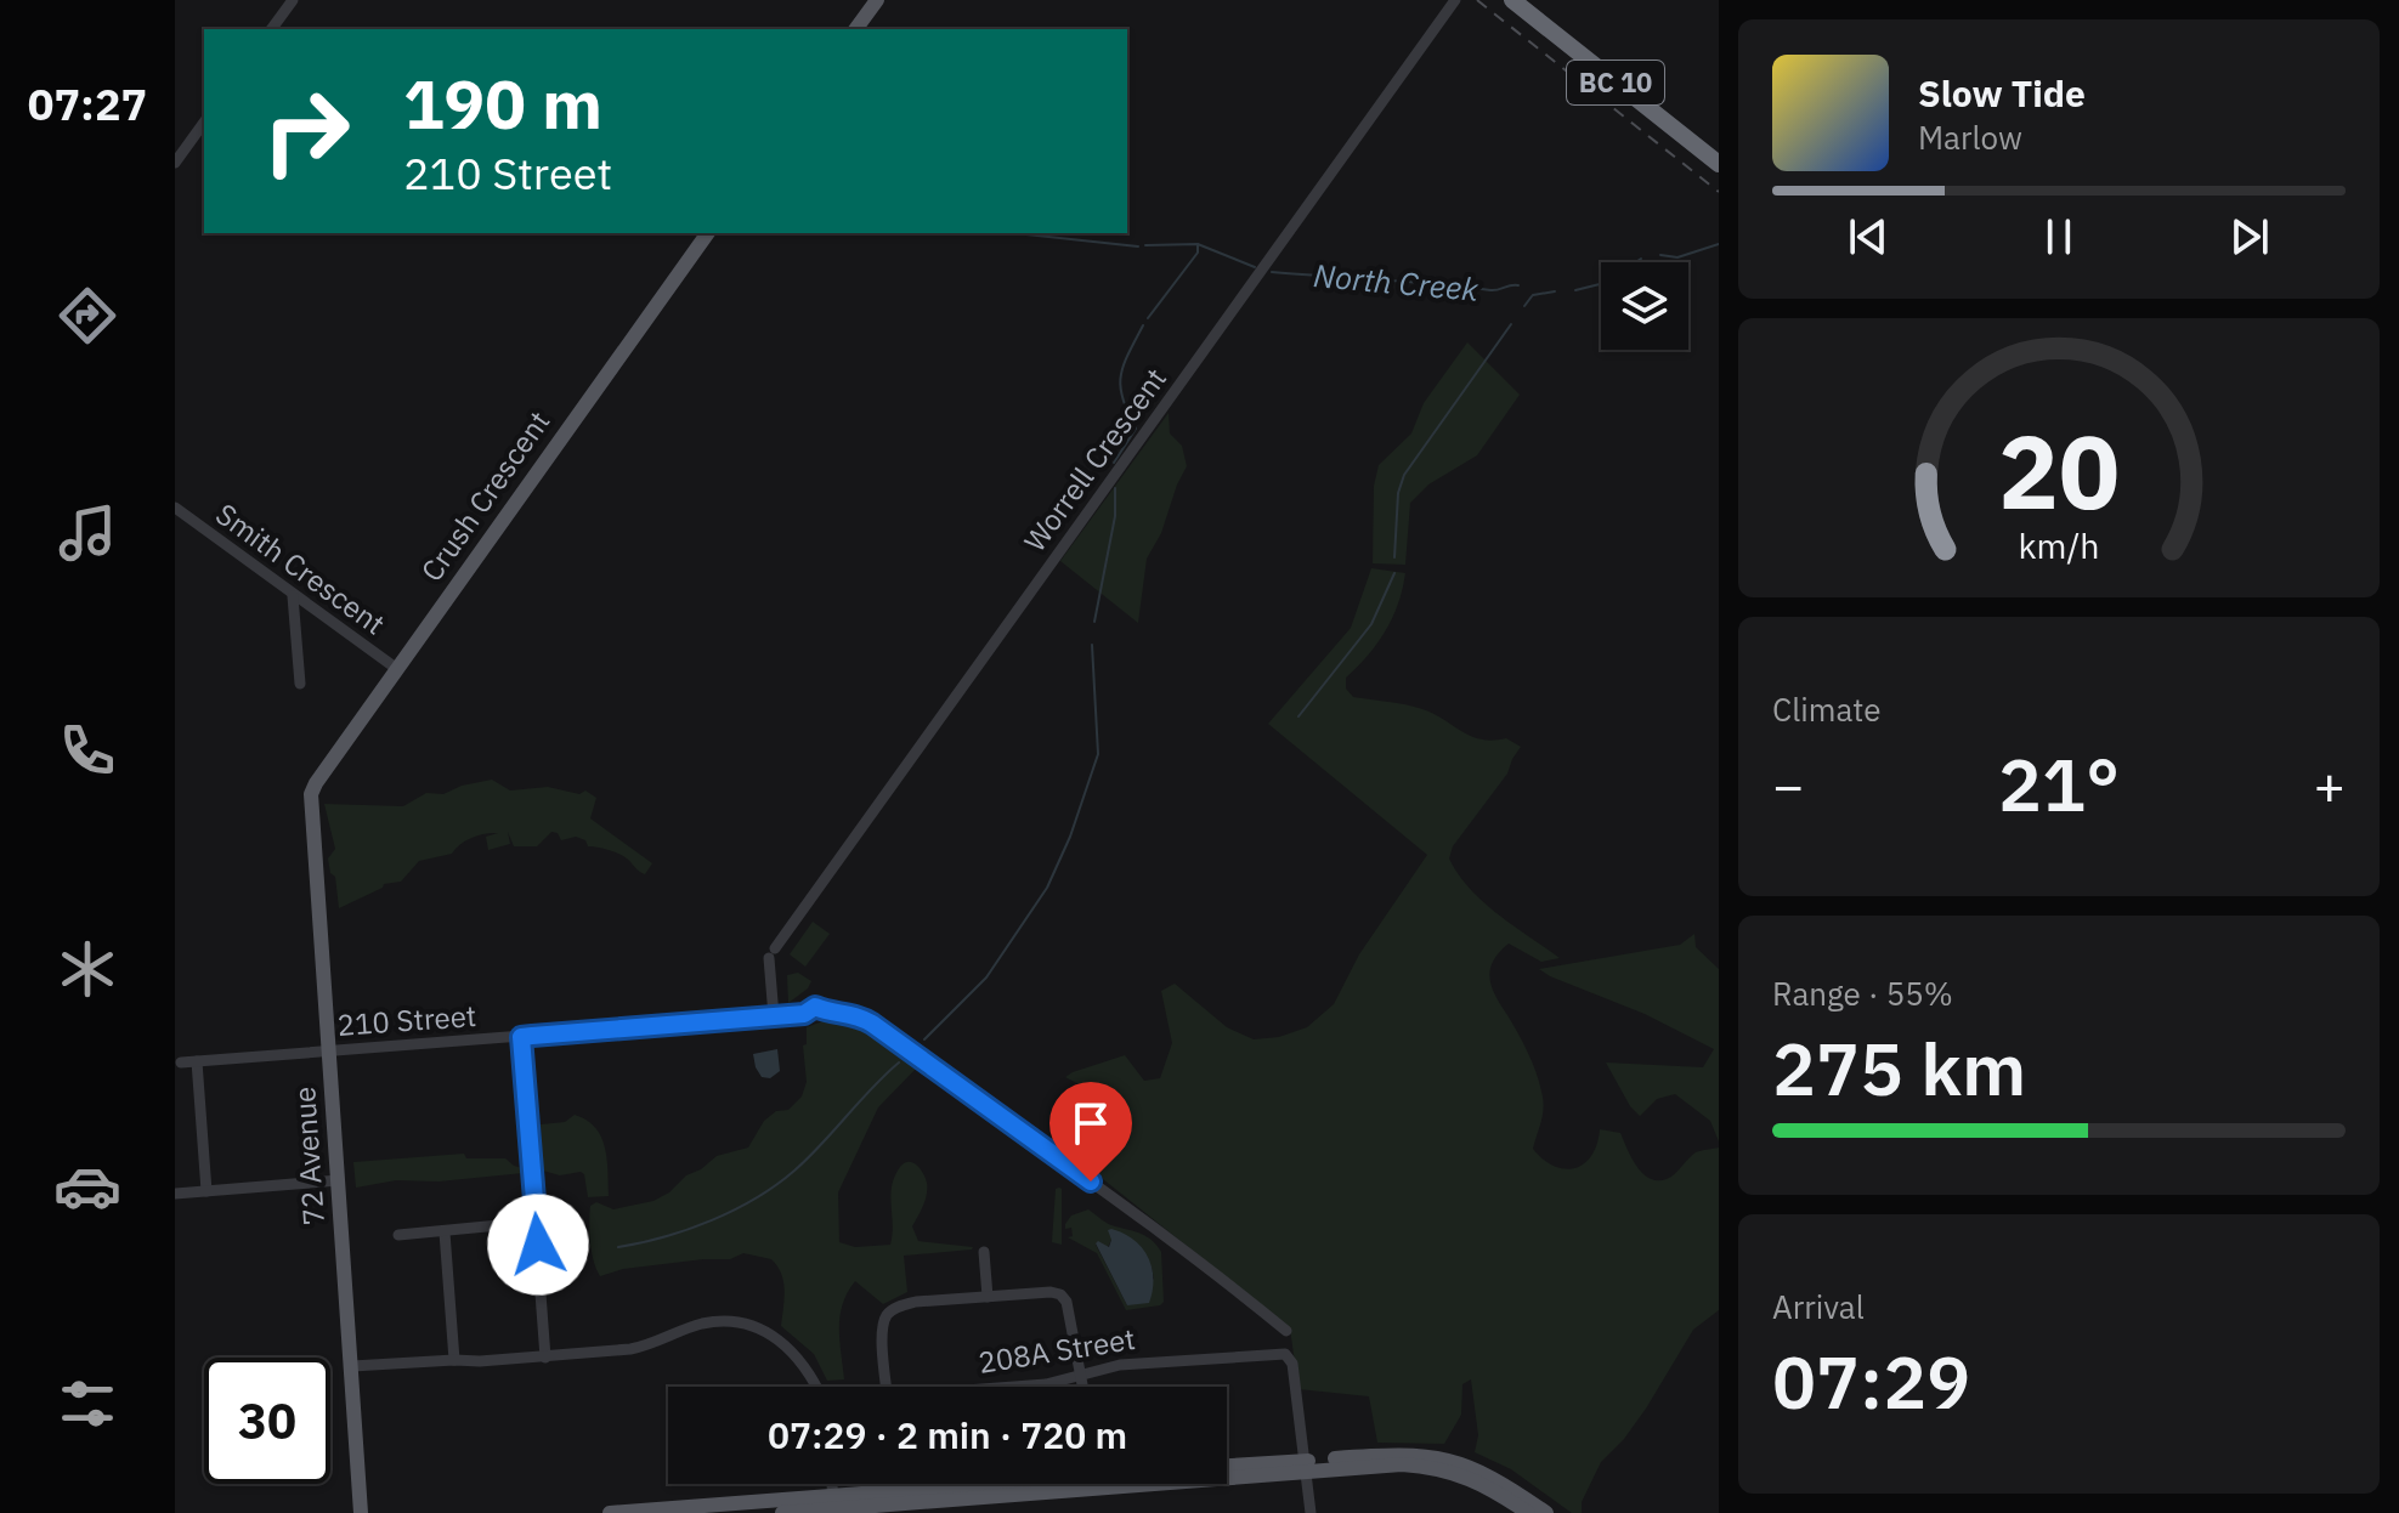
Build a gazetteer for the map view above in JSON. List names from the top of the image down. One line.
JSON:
{"streets":{"highway":["BC 10"],"main road":["Crush Crescent","72 Avenue"],"street":["Worrell Crescent","Smith Crescent","210 Street","208A Street"]},"crossings":[["Worrell Crescent","210 Street"],["Crush Crescent","Smith Crescent"],["Crush Crescent","72 Avenue"],["210 Street","72 Avenue"]],"water":["North Creek"],"page":{"tabs":"07:27","turn":["190 m","210 Street"],"song":["Slow Tide","Marlow"],"tile":["Climate",["Range · 55%","275 km"],["Arrival","07:29"]],"heat":["−","21°","+"],"limit":"30","trip":"07:29 · 2 min · 720 m","gauge":["20","km/h"]}}
